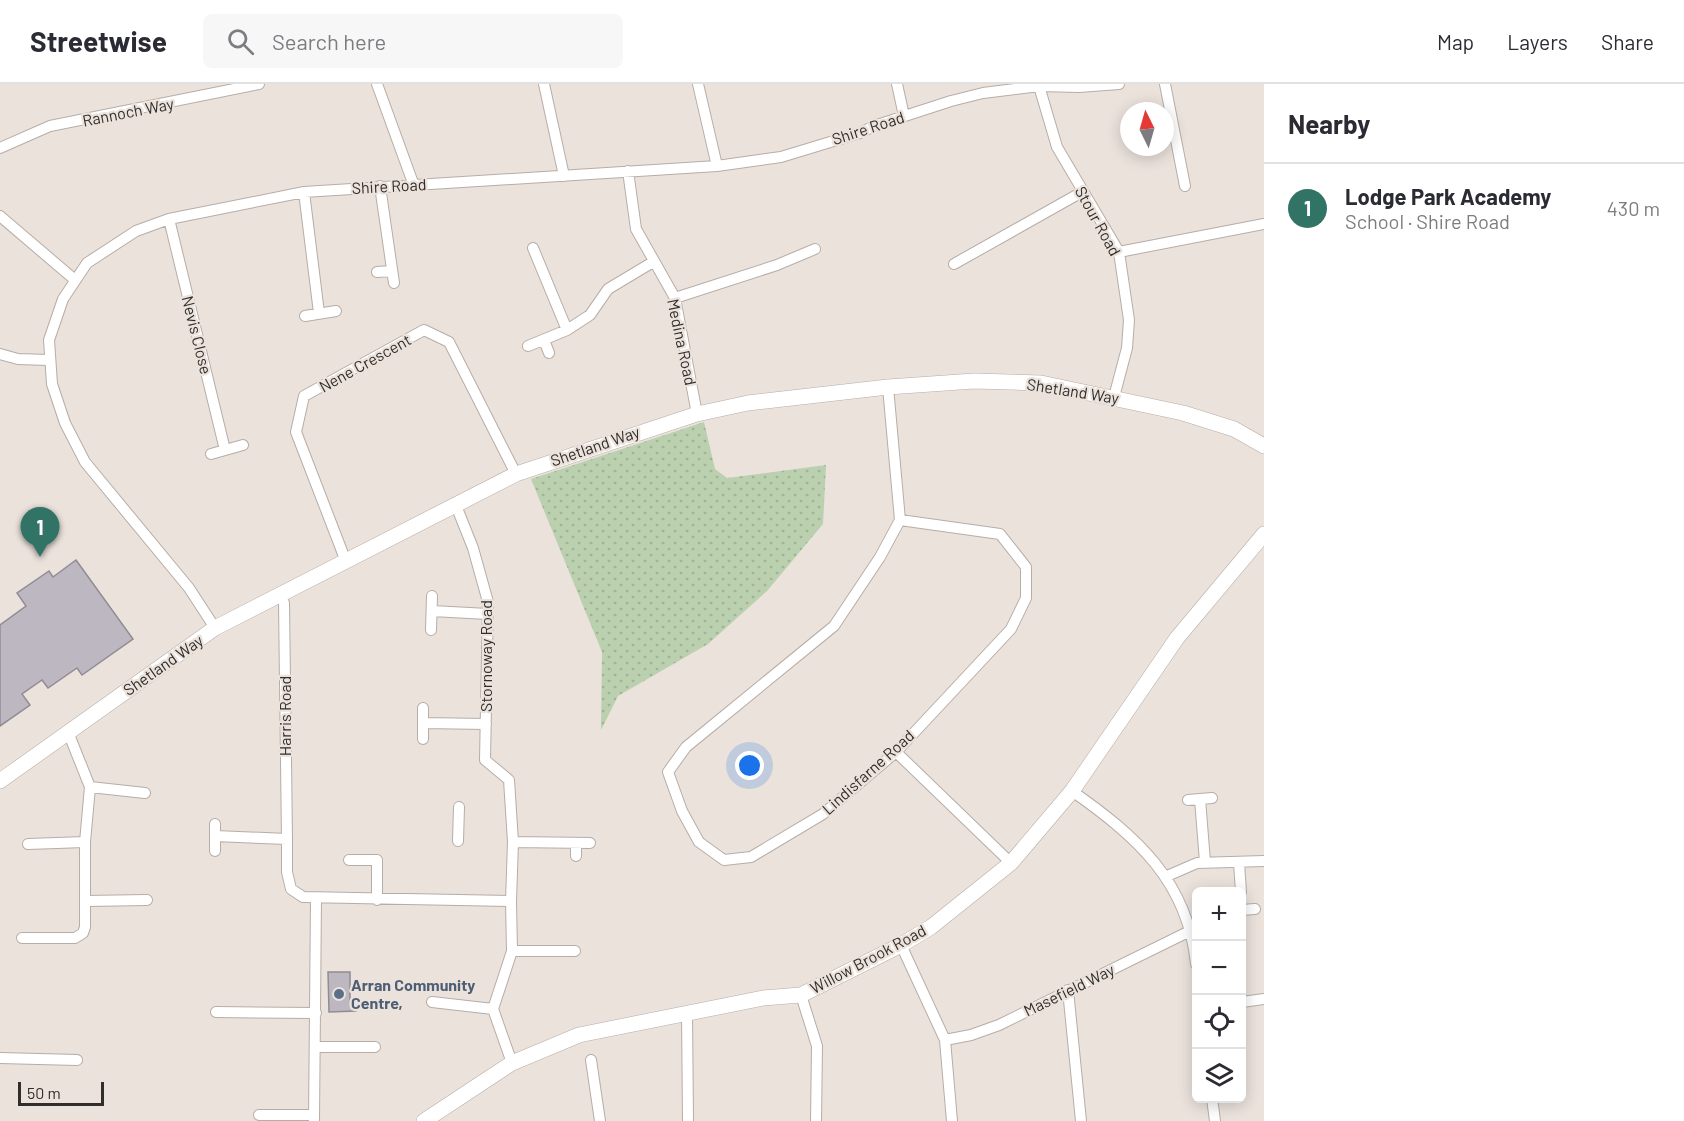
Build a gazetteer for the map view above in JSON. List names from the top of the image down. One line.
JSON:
{"streets":{"street":["Rannoch Way","Shire Road","Stour Road","Nevis Close","Medina Road","Nene Crescent","Shetland Way","Stornoway Road","Harris Road","Lindisfarne Road","Willow Brook Road","Masefield Way"]},"crossings":[["Shire Road","Stour Road"],["Shire Road","Nevis Close"],["Shire Road","Medina Road"],["Shire Road","Shetland Way"],["Stour Road","Shetland Way"],["Medina Road","Shetland Way"],["Nene Crescent","Shetland Way"],["Shetland Way","Stornoway Road"],["Shetland Way","Harris Road"]],"places":["Arran Community Centre,"],"scale_bar":"50 m","north":"top","page":{"header":"Streetwise","search":"Search here","nav":["Map","Layers","Share"],"heading":"Nearby","list":[{"mark":"1","name":"Lodge Park Academy","note":"School · Shire Road","value":"430 m"}],"pins":"1","map_buttons":["+","−"],"scale":"50 m"}}
